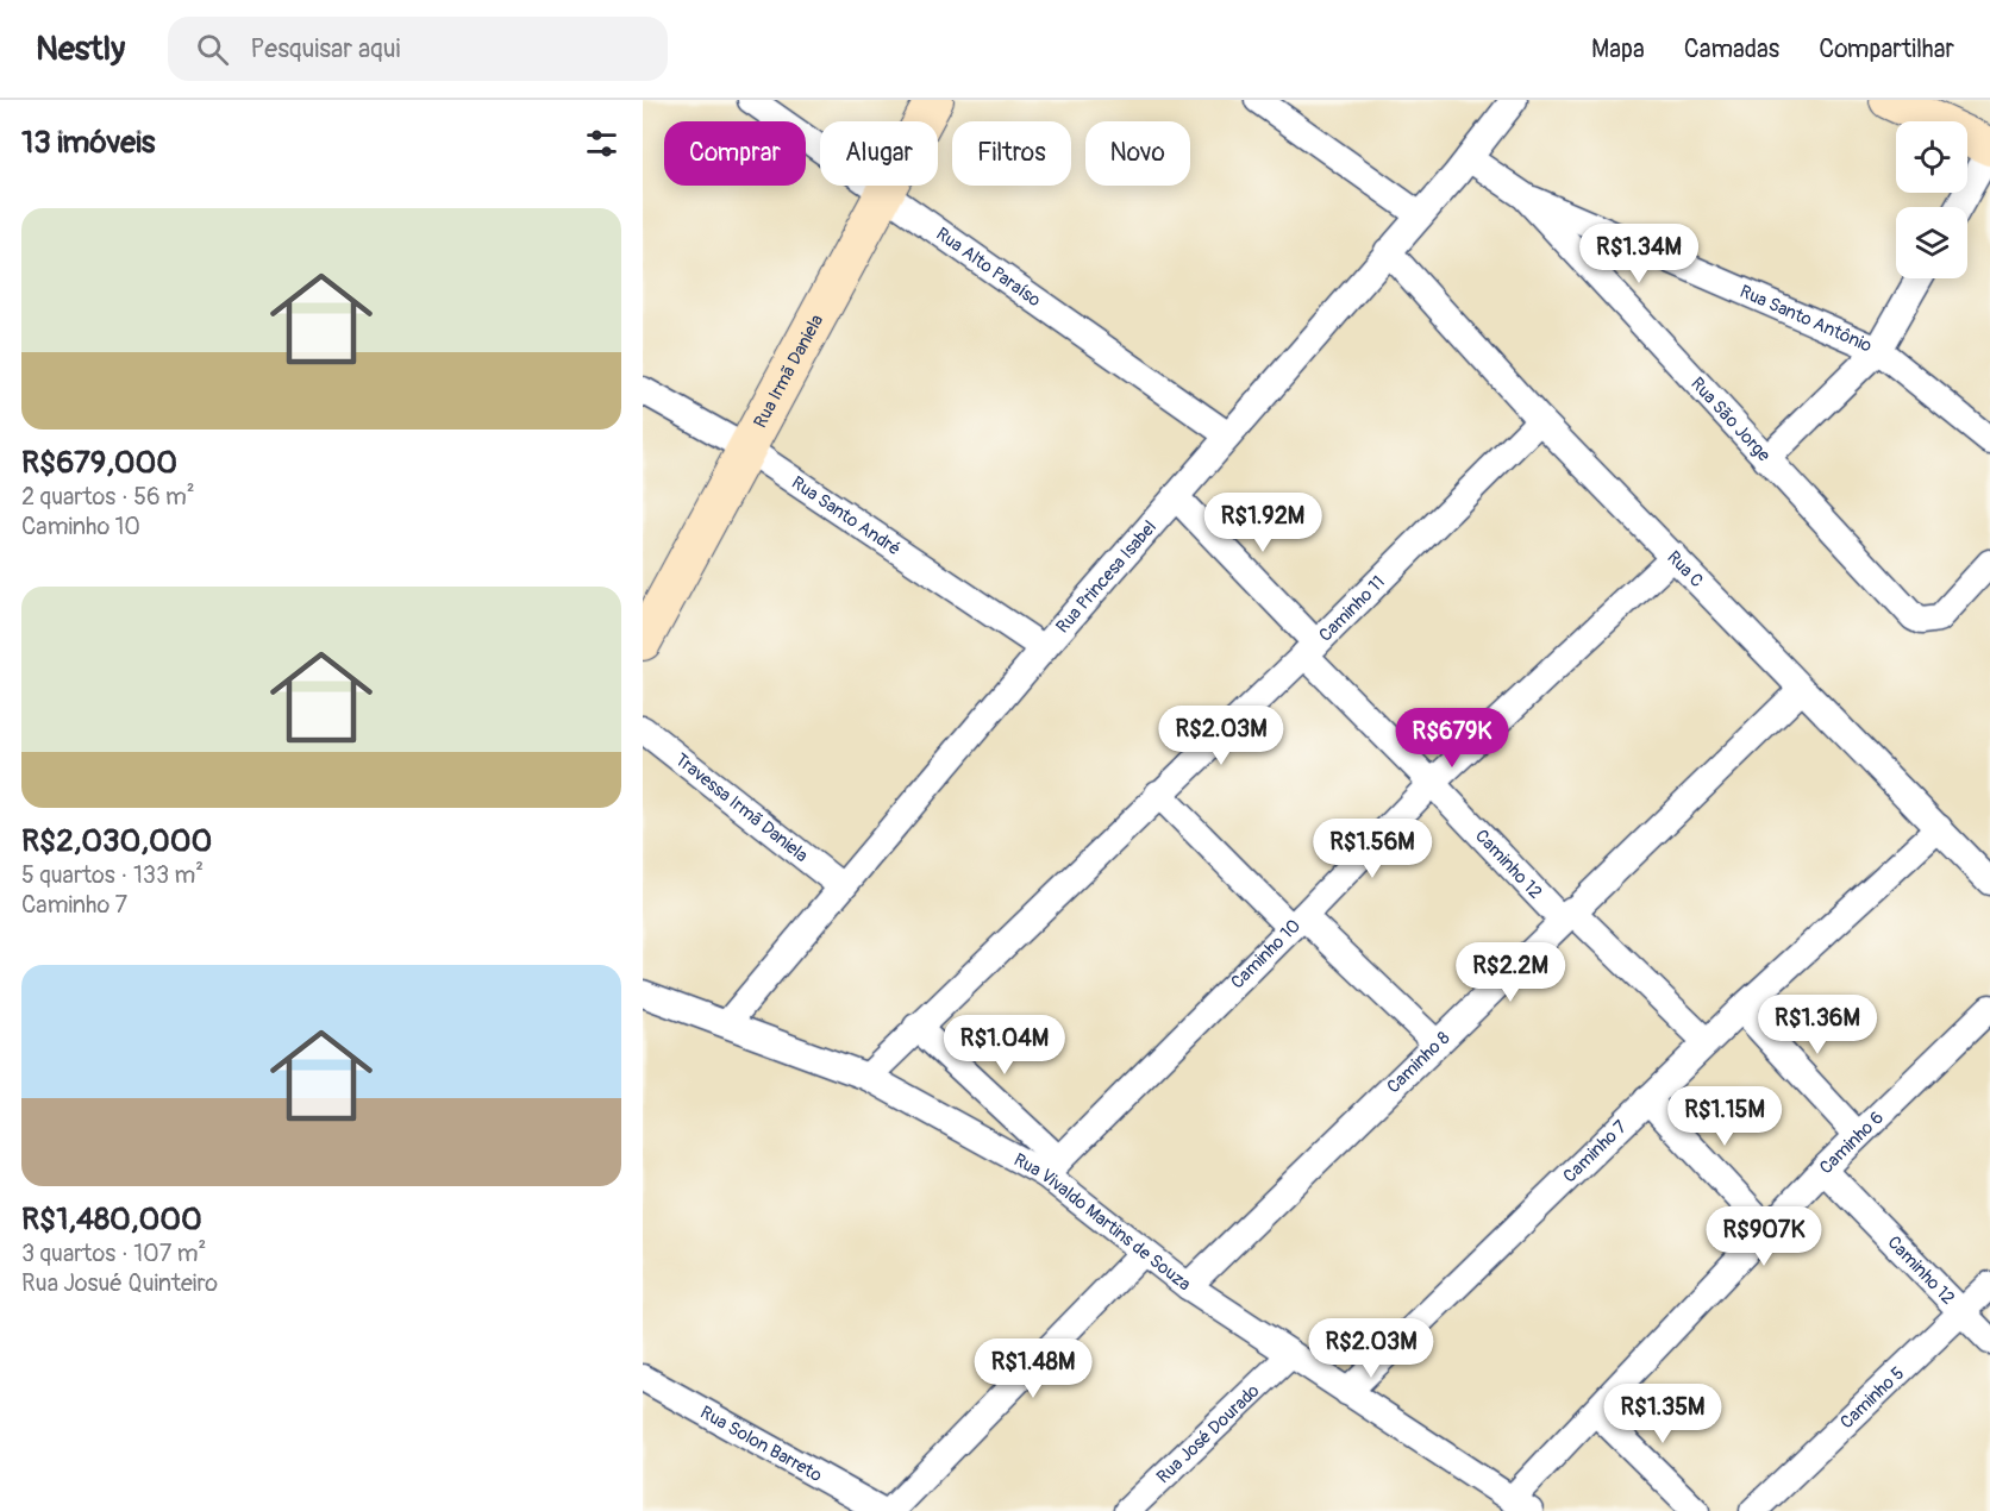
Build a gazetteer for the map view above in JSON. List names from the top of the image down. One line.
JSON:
{"streets":{"street":["Rua Alto Paraíso","Rua Santo Antônio","Rua Irmã Daniela","Rua São Jorge","Rua Santo André","Rua C","Rua Princesa Isabel","Caminho 11","Travessa Irmã Daniela","Caminho 12","Caminho 10","Caminho 8","Caminho 6","Caminho 7","Rua Vivaldo Martins de Souza","Caminho 5","Rua José Dourado","Rua Solon Barreto"]},"crossings":[["Rua Alto Paraíso","Rua Irmã Daniela"],["Rua Alto Paraíso","Rua Princesa Isabel"],["Rua Santo Antônio","Rua São Jorge"],["Rua Irmã Daniela","Rua Santo André"],["Rua São Jorge","Rua Princesa Isabel"],["Rua Santo André","Rua Princesa Isabel"],["Rua C","Rua Princesa Isabel"],["Rua C","Caminho 11"],["Rua C","Caminho 10"],["Rua C","Caminho 8"],["Rua C","Caminho 7"],["Rua Princesa Isabel","Travessa Irmã Daniela"],["Rua Princesa Isabel","Caminho 12"],["Rua Princesa Isabel","Rua Vivaldo Martins de Souza"],["Caminho 11","Caminho 12"],["Caminho 11","Rua Vivaldo Martins de Souza"],["Caminho 12","Caminho 10"],["Caminho 12","Caminho 8"],["Caminho 12","Caminho 6"],["Caminho 12","Caminho 7"],["Caminho 12","Caminho 5"],["Caminho 10","Rua Vivaldo Martins de Souza"],["Caminho 8","Rua Vivaldo Martins de Souza"],["Caminho 6","Rua Vivaldo Martins de Souza"],["Caminho 7","Rua Vivaldo Martins de Souza"],["Rua Vivaldo Martins de Souza","Rua José Dourado"]],"page":{"header":"Nestly","search":"Pesquisar aqui","nav":["Mapa","Camadas","Compartilhar"],"heading":"13 imóveis","chip":["Comprar","Alugar","Filtros","Novo"],"list":[{"name":"R$679,000","note":"2 quartos · 56 m² · Caminho 10"},{"name":"R$2,030,000","note":"5 quartos · 133 m² · Caminho 7"},{"name":"R$1,480,000","note":"3 quartos · 107 m² · Rua Josué Quinteiro"}],"price":["R$1.34M","R$1.92M","R$2.03M","R$679K","R$1.56M","R$2.2M","R$1.36M","R$1.04M","R$1.15M","R$907K","R$2.03M","R$1.48M","R$1.35M"]}}
